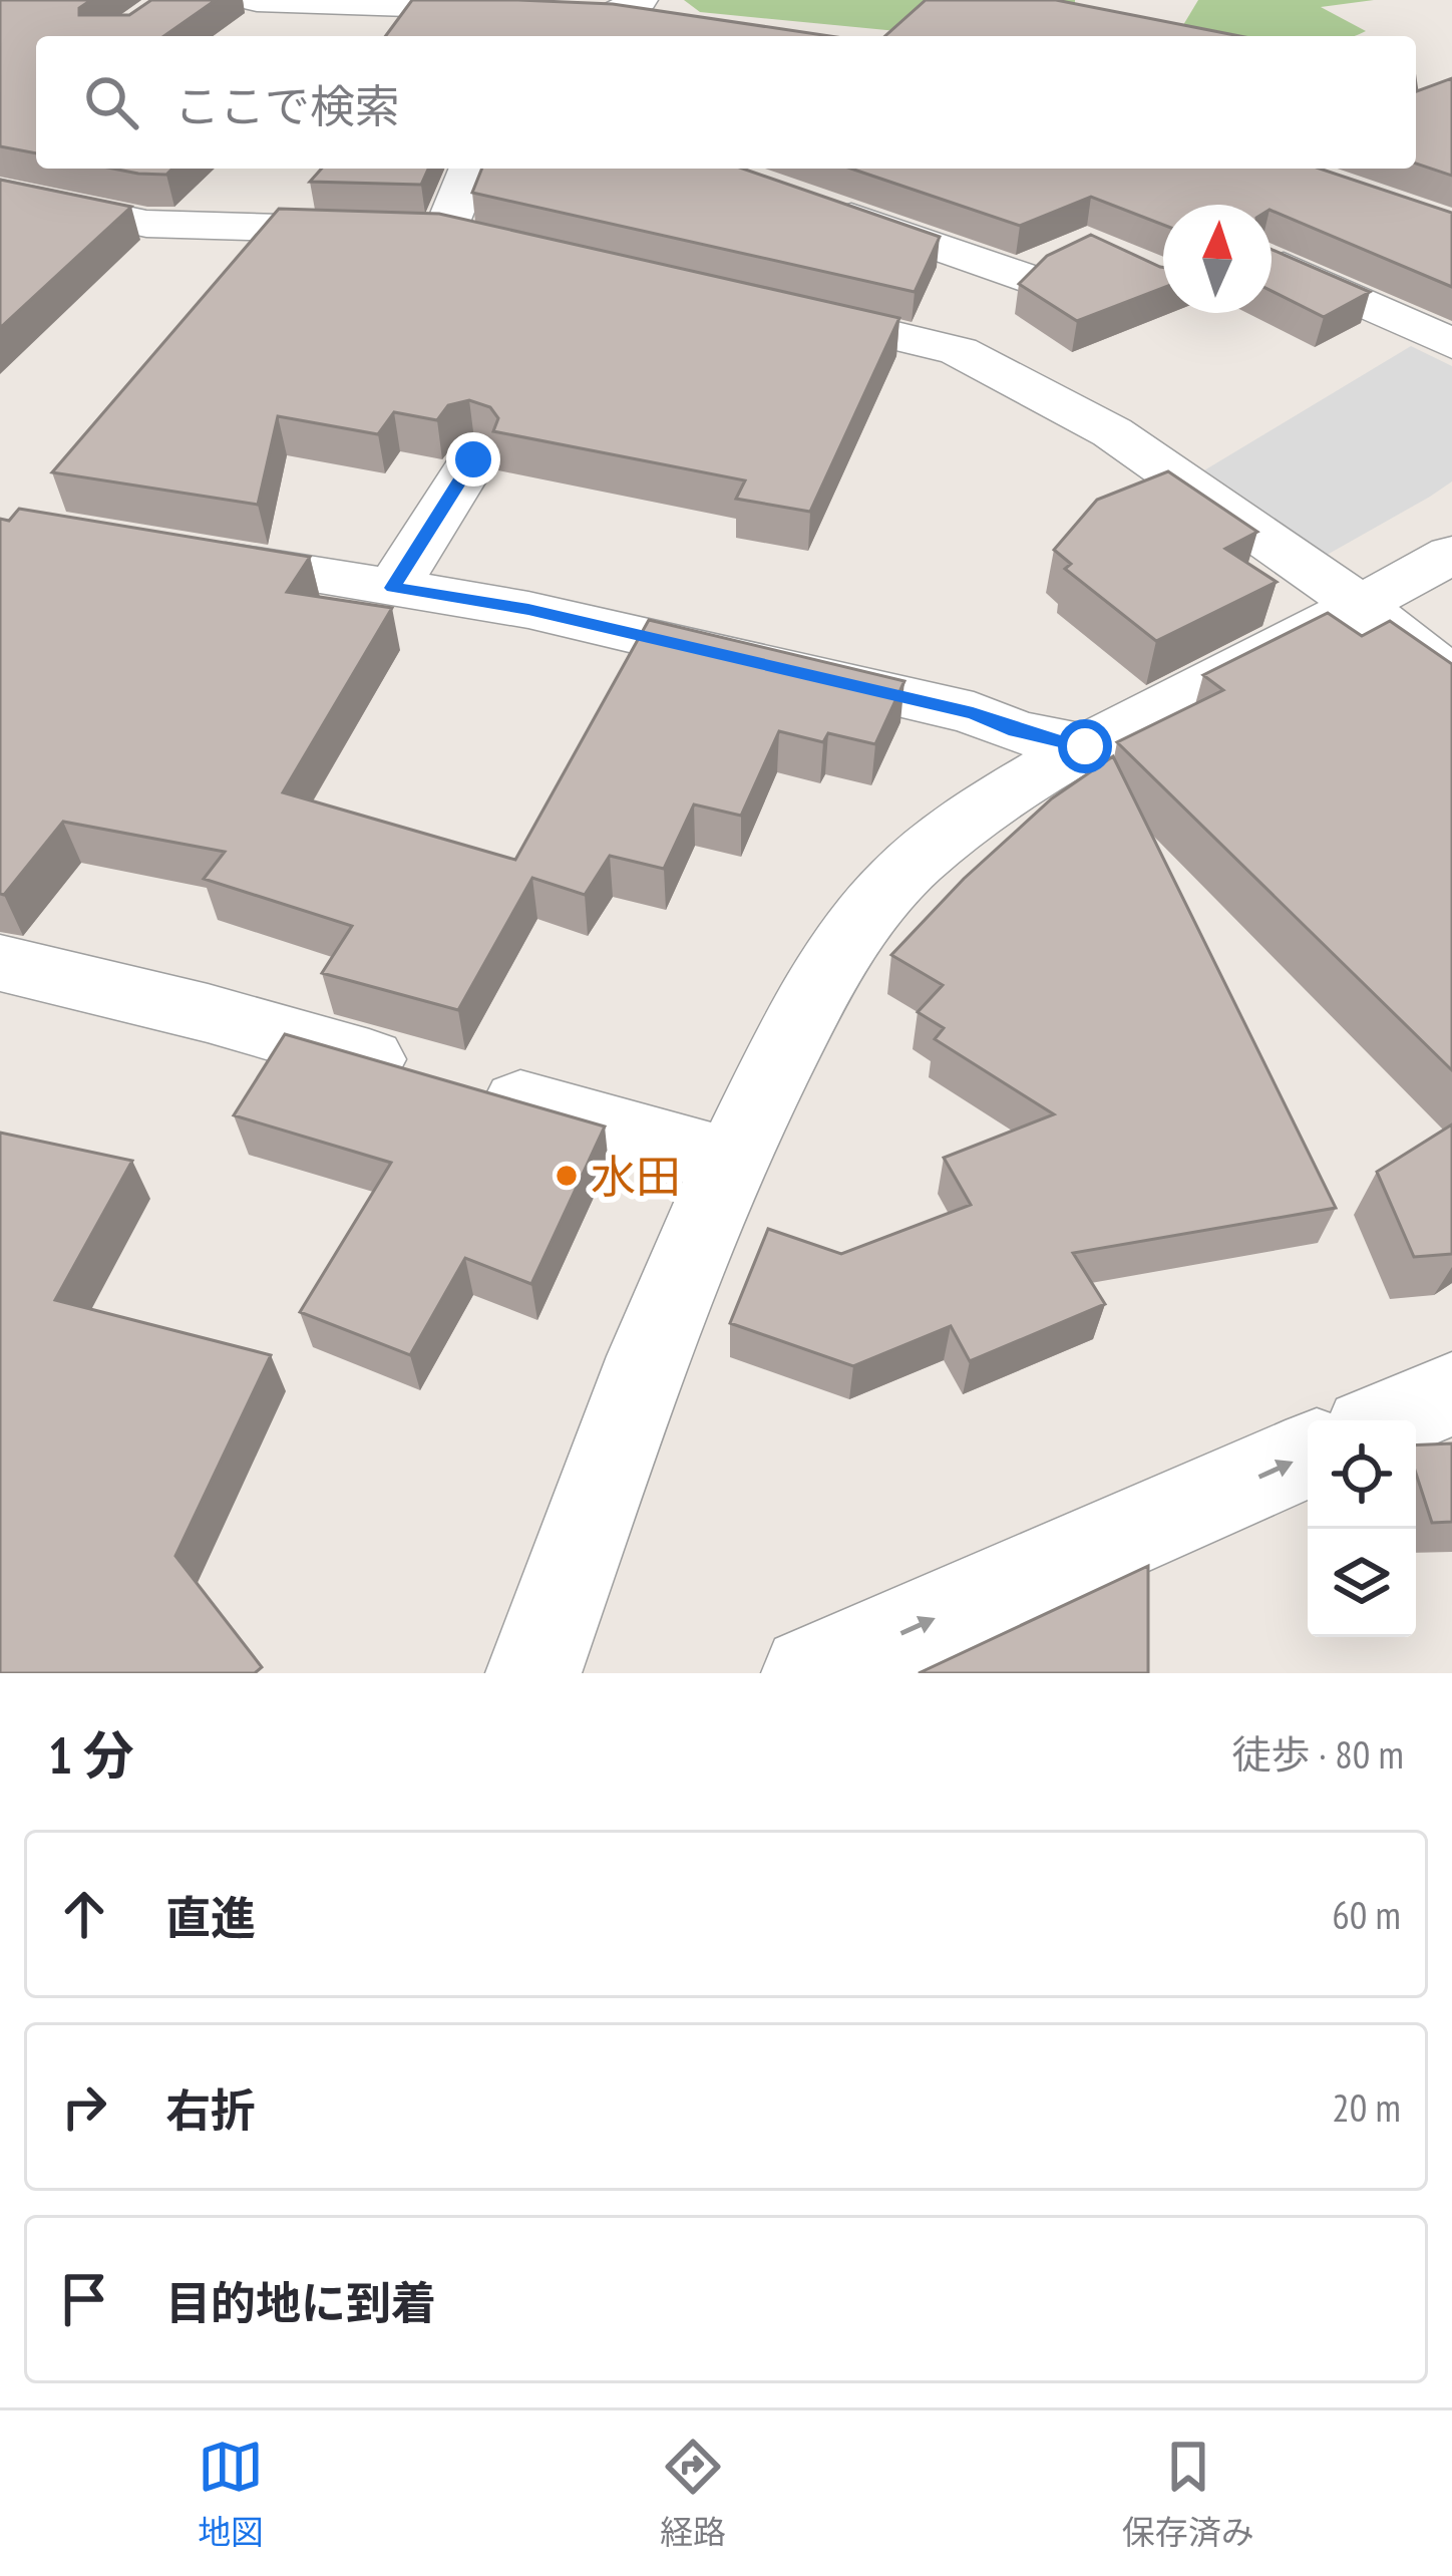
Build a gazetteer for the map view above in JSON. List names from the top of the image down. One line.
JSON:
{"places":["水田"],"north":"top","page":{"search":"ここで検索","heading":["1 分","徒歩 · 80 m"],"list":[["直進","60 m"],["右折","20 m"],"目的地に到着"],"nav":["地図","経路","保存済み"]}}
